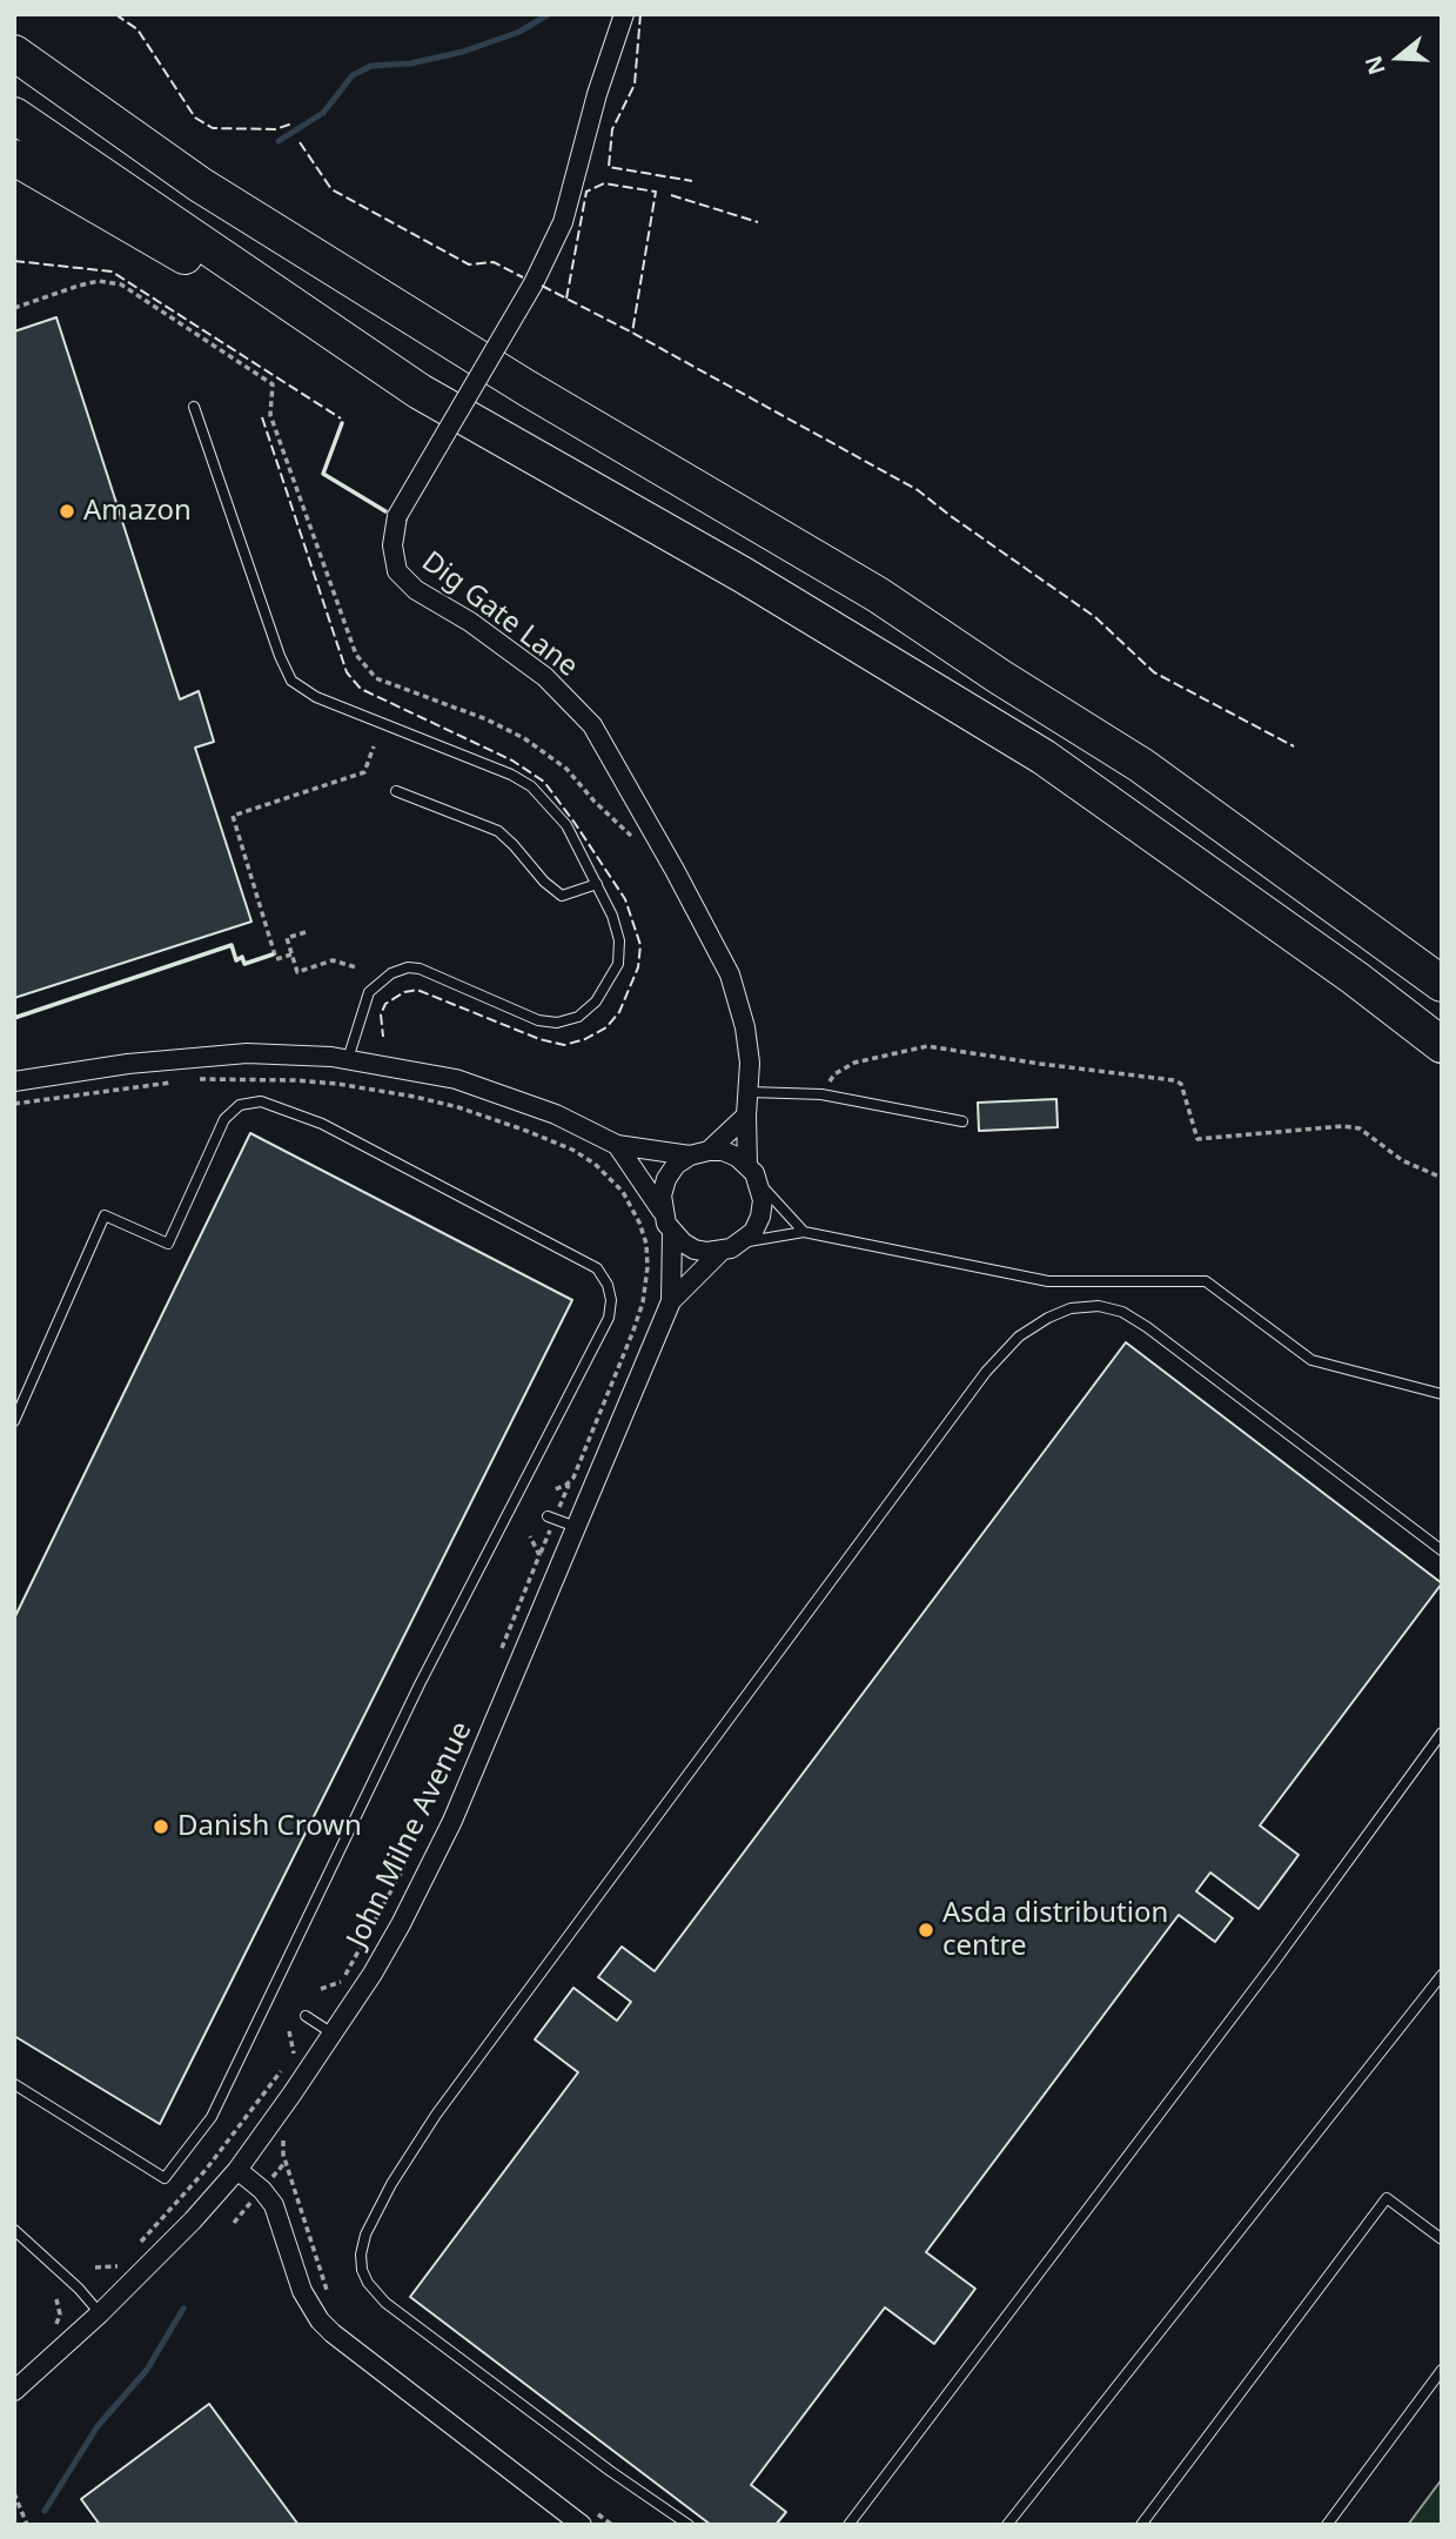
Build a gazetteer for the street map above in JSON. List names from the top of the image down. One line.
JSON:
{"streets":{"street":["Dig Gate Lane","John Milne Avenue"]},"crossings":[["Dig Gate Lane","John Milne Avenue"]],"places":["Amazon","Danish Crown","Asda distribution centre"],"north":"left"}
